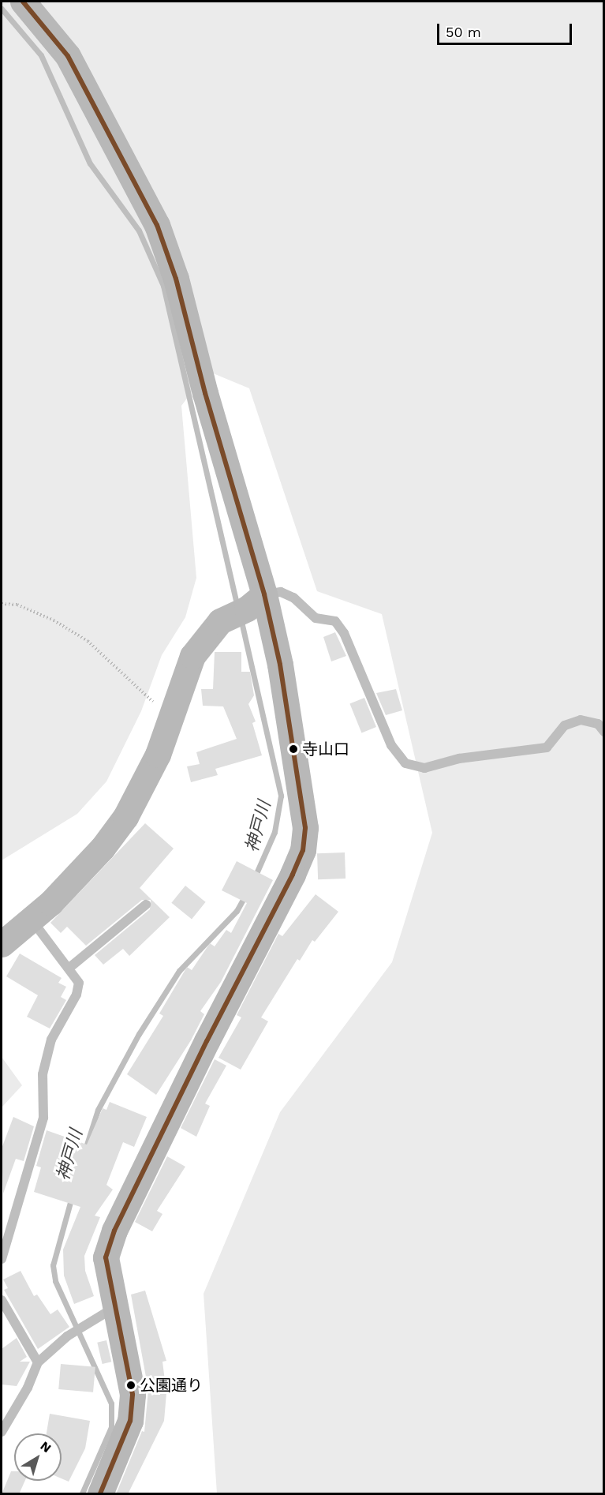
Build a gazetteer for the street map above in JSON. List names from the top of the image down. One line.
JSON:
{"water":["神戸川"],"places":["寺山口","公園通り"],"scale_bar":"50 m","north":"top right"}
